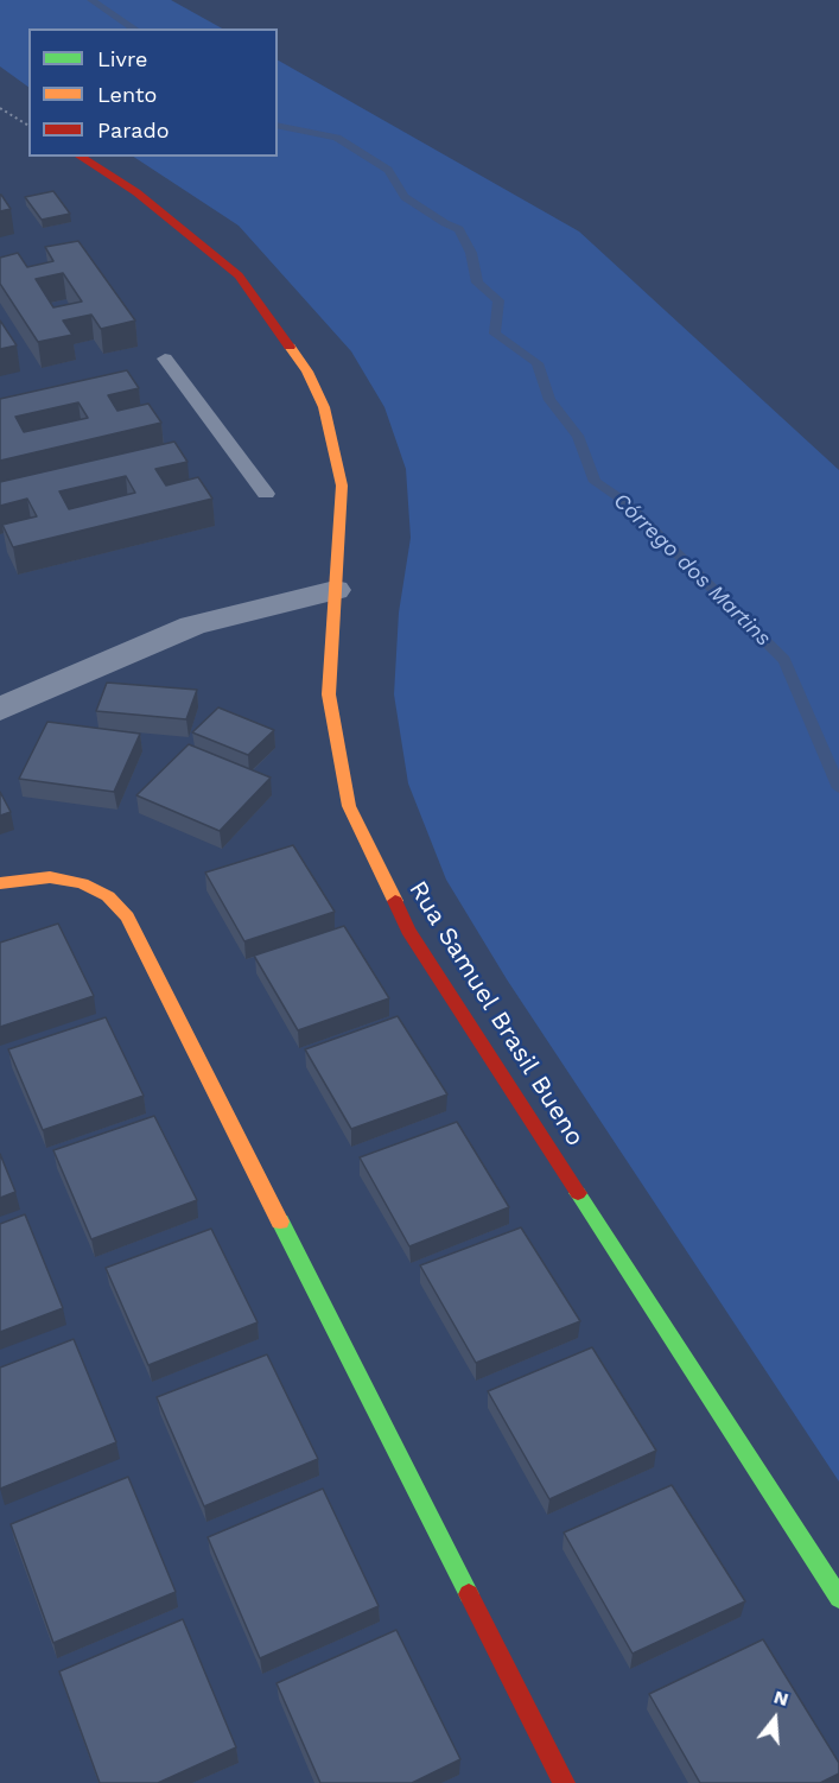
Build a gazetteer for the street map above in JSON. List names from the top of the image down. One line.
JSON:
{"streets":{"street":["Rua Samuel Brasil Bueno"]},"water":["Córrego dos Martins"],"legend":["Livre","Lento","Parado"],"north":"top"}
